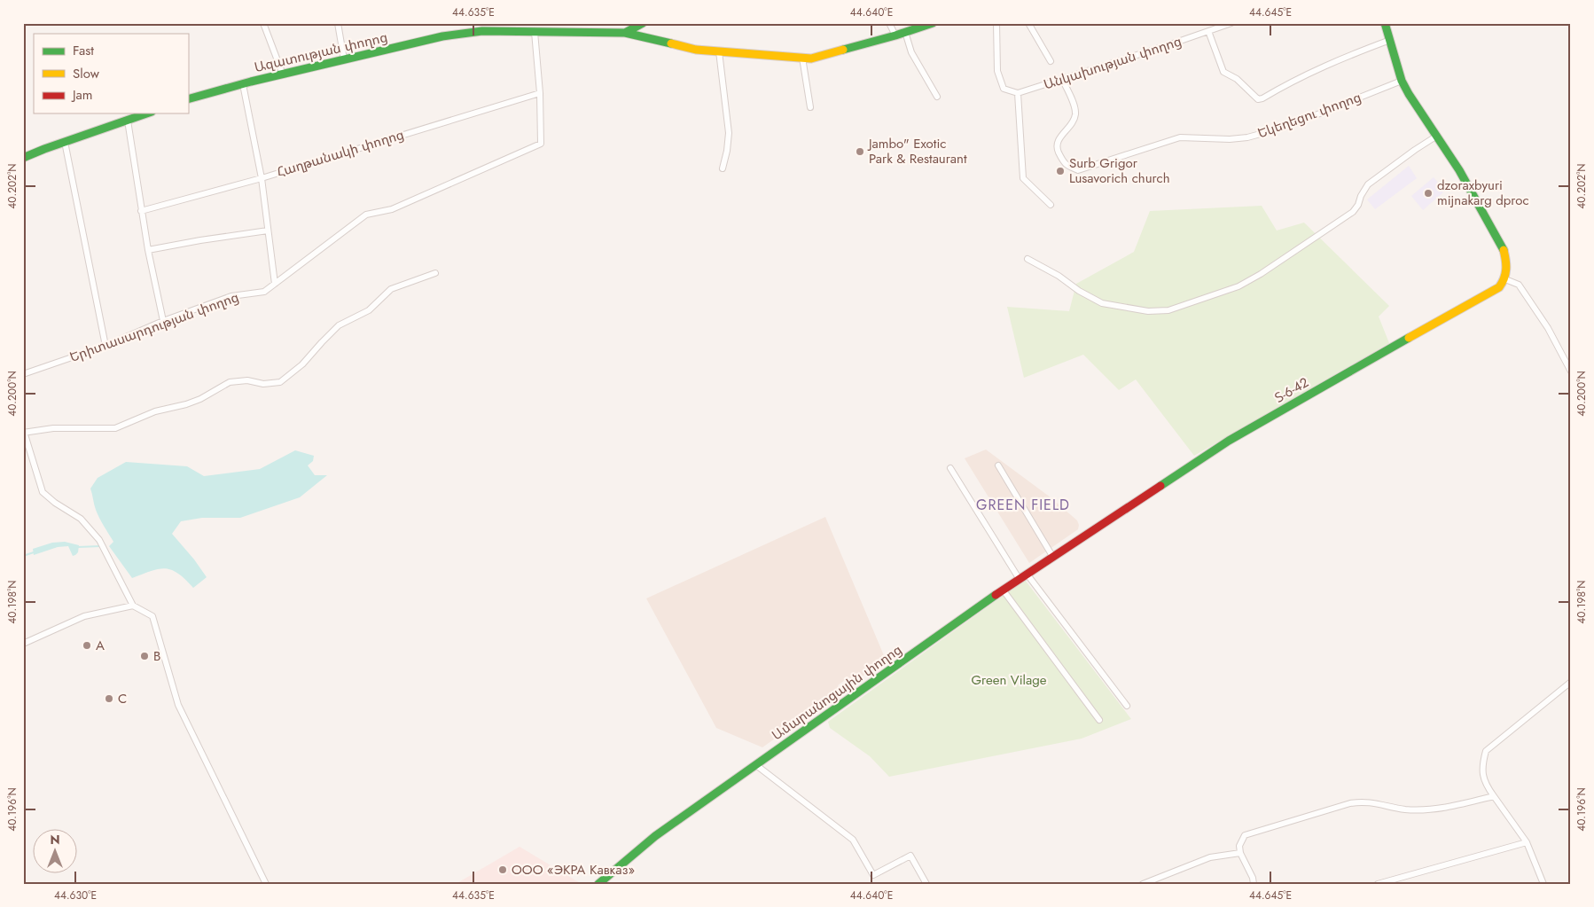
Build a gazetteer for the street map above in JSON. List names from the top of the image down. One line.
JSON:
{"streets":{"main road":["Ազատության փողոց","Տ-6-42","Ամարանոցային փողոց"],"street":["Անկախության փողոց","Եկեղեցու փողոց","Հաղթանակի փողոց","Երիտասարդության փողոց"]},"crossings":[["Անկախության փողոց","Եկեղեցու փողոց"],["Հաղթանակի փողոց","Երիտասարդության փողոց"],["Տ-6-42","Ամարանոցային փողոց"]],"districts":["GREEN FIELD"],"parks":["Green Vilage"],"places":["Jambo\" Exotic Park & Restaurant","Surb Grigor Lusavorich church","dzoraxbyuri mijnakarg dproc","A","B","C","ООО «ЭКРА Кавказ»"],"legend":["Fast","Slow","Jam"],"north":"top","coordinates":["44.635°E","44.640°E","44.645°E","40.202°N","40.200°N","40.198°N","40.196°N","44.630°E"]}
